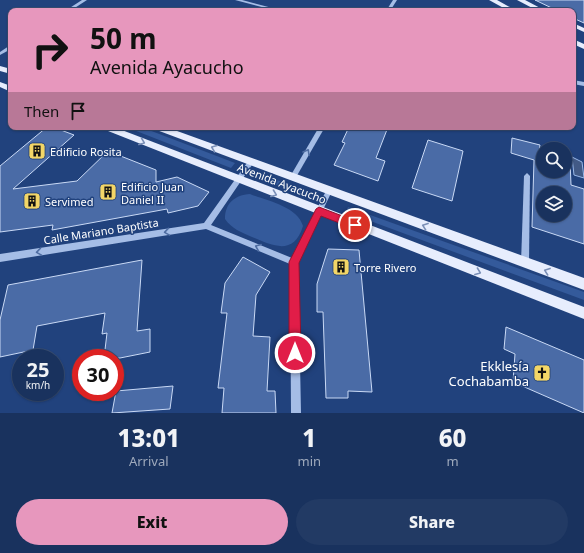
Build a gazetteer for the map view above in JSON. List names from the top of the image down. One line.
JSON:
{"streets":{"main road":["Avenida Ayacucho"],"street":["Calle Mariano Baptista"]},"one_way":["Calle Mariano Baptista"],"places":{"building":["Edificio Rosita","Edificio Juan Daniel II","Servimed","Torre Rivero"],"church":["Ekklesía Cochabamba"]},"page":{"turn":["50 m","Avenida Ayacucho"],"then":"Then","speed":"25 km/h","limit":"30","eta":["13:01","Arrival","1","min","60","m"],"buttons":["Exit","Share"]}}
